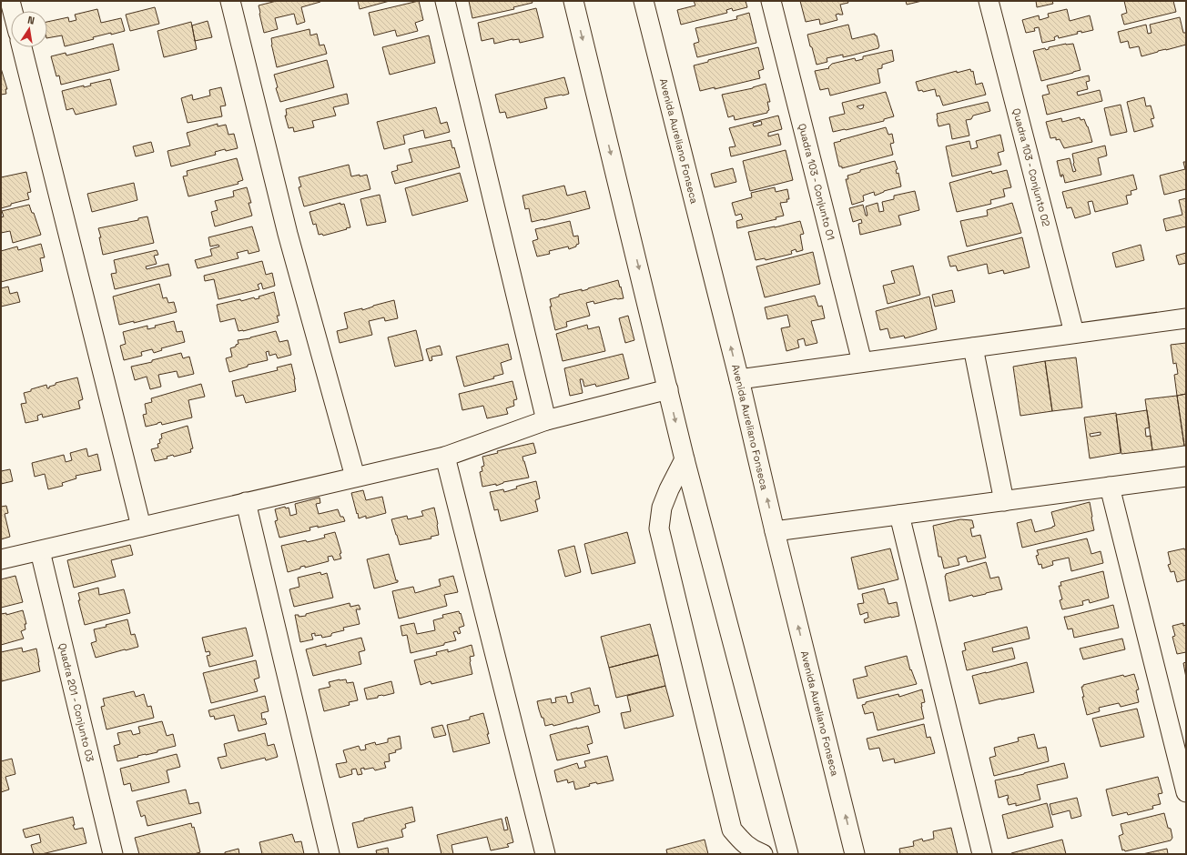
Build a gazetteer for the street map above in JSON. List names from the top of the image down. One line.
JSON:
{"streets":{"street":["Avenida Aureliano Fonseca","Quadra 103 - Conjunto 02","Quadra 103 - Conjunto 01","Quadra 201 - Conjunto 03"]},"north":"top"}
